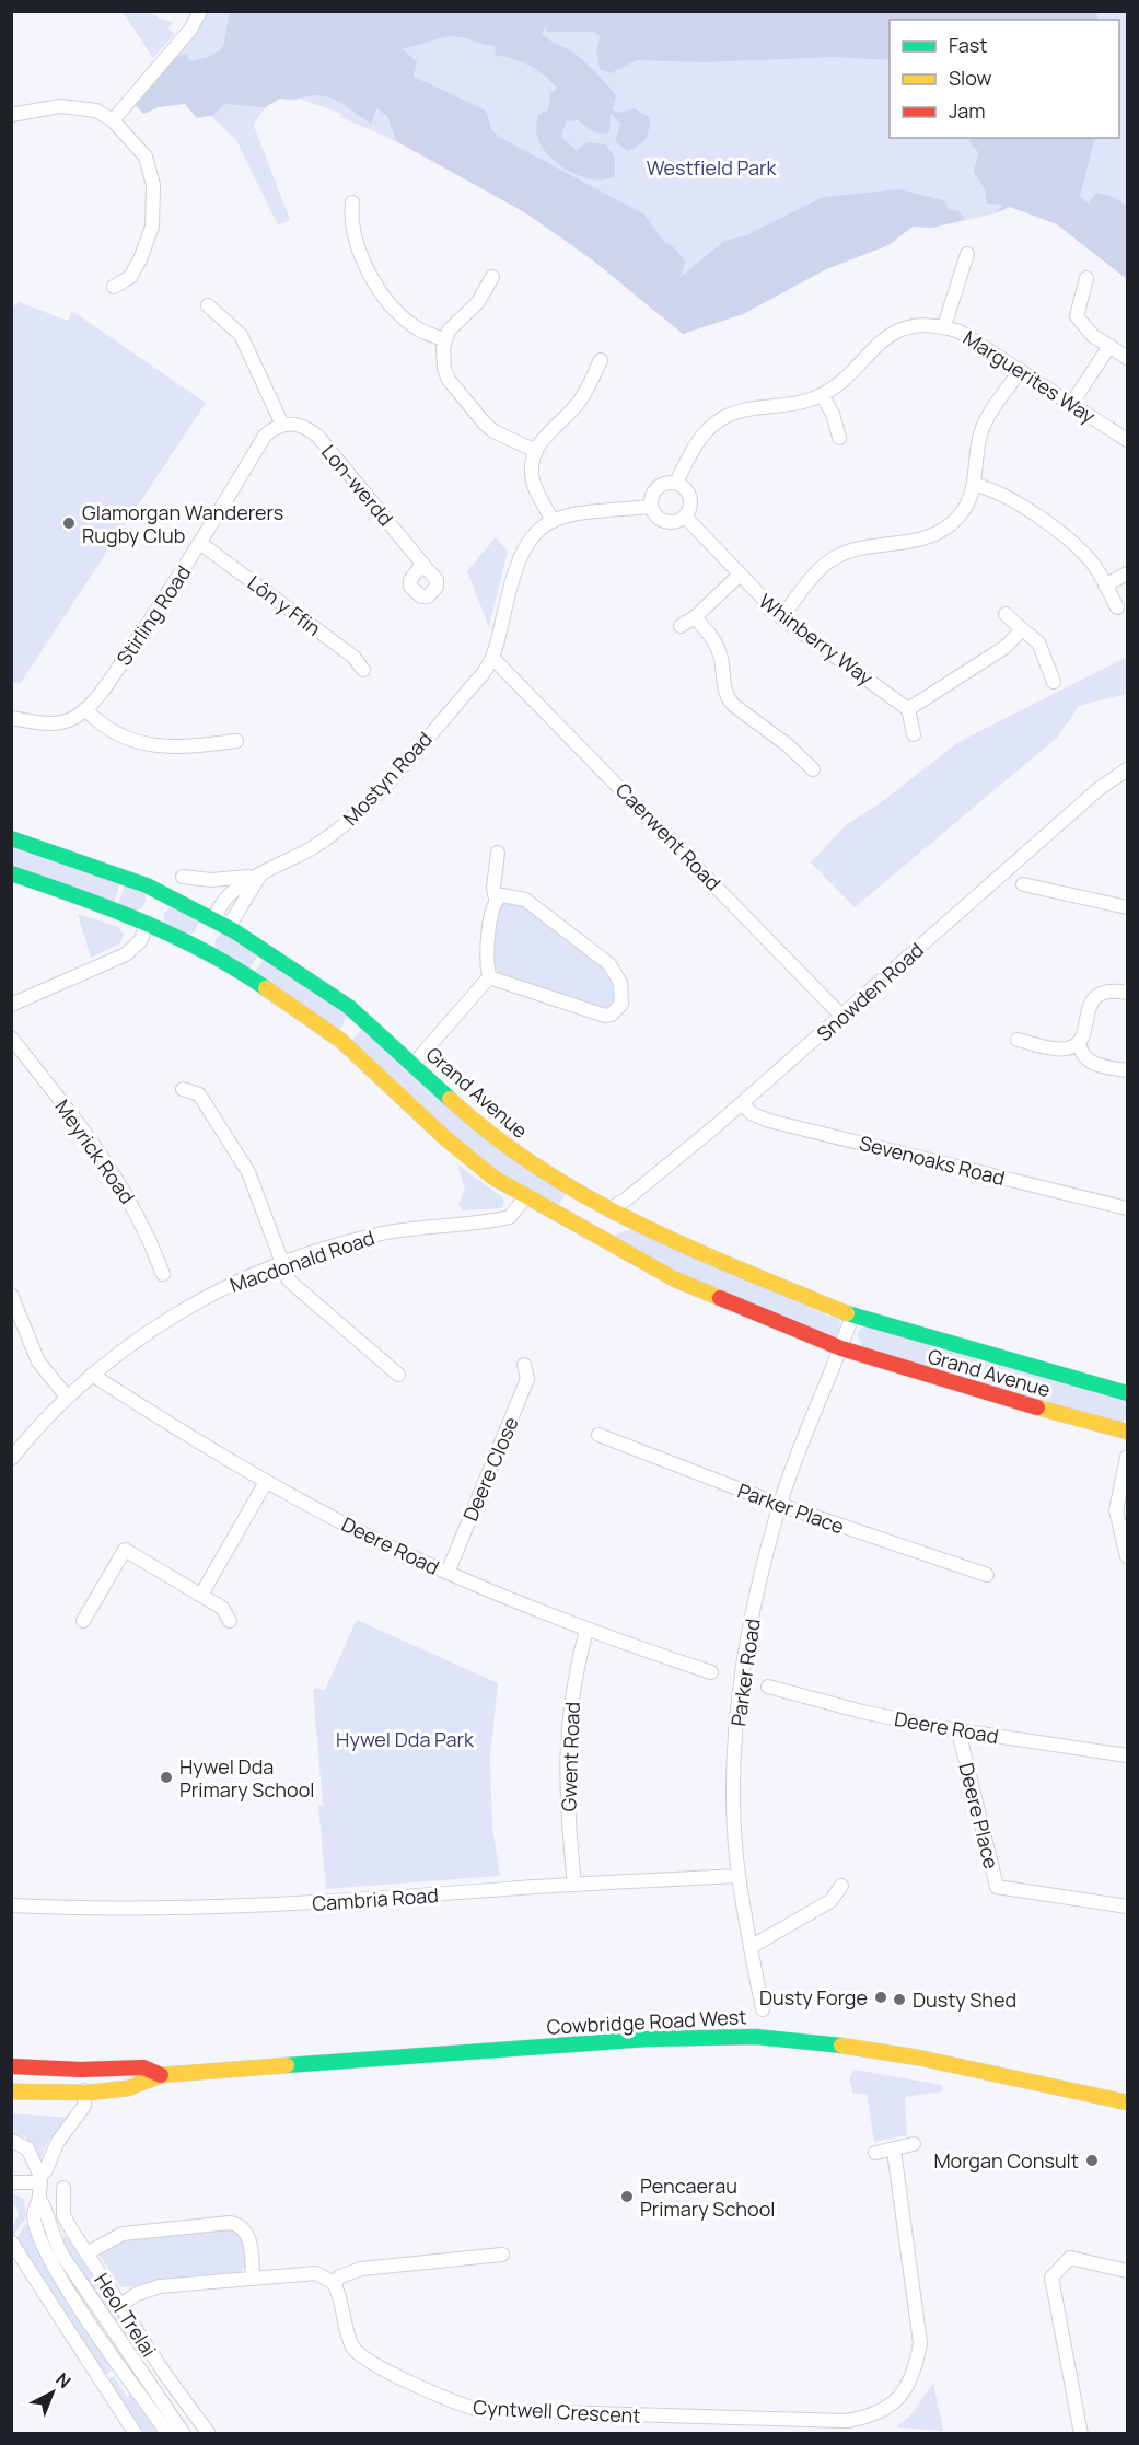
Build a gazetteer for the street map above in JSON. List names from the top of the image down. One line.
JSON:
{"streets":{"main road":["Grand Avenue","Cowbridge Road West"],"street":["Marguerites Way","Lon-werdd","Lôn y Ffin","Stirling Road","Whinberry Way","Mostyn Road","Caerwent Road","Snowden Road","Meyrick Road","Sevenoaks Road","Macdonald Road","Deere Close","Parker Place","Deere Road","Parker Road","Gwent Road","Deere Place","Cambria Road","Heol Trelai","Cyntwell Crescent"]},"crossings":[["Marguerites Way","Whinberry Way"],["Lon-werdd","Stirling Road"],["Lôn y Ffin","Stirling Road"],["Mostyn Road","Caerwent Road"],["Mostyn Road","Grand Avenue"],["Caerwent Road","Snowden Road"],["Snowden Road","Grand Avenue"],["Snowden Road","Sevenoaks Road"],["Grand Avenue","Macdonald Road"],["Grand Avenue","Parker Road"],["Macdonald Road","Deere Road"],["Deere Close","Deere Road"],["Parker Place","Parker Road"],["Deere Road","Gwent Road"],["Deere Road","Deere Place"],["Parker Road","Cambria Road"],["Gwent Road","Cambria Road"],["Cowbridge Road West","Heol Trelai"]],"parks":["Westfield Park","Hywel Dda Park"],"places":["Glamorgan Wanderers Rugby Club","Hywel Dda Primary School","Dusty Forge","Dusty Shed","Morgan Consult","Pencaerau Primary School"],"legend":["Fast","Slow","Jam"],"north":"top right"}
